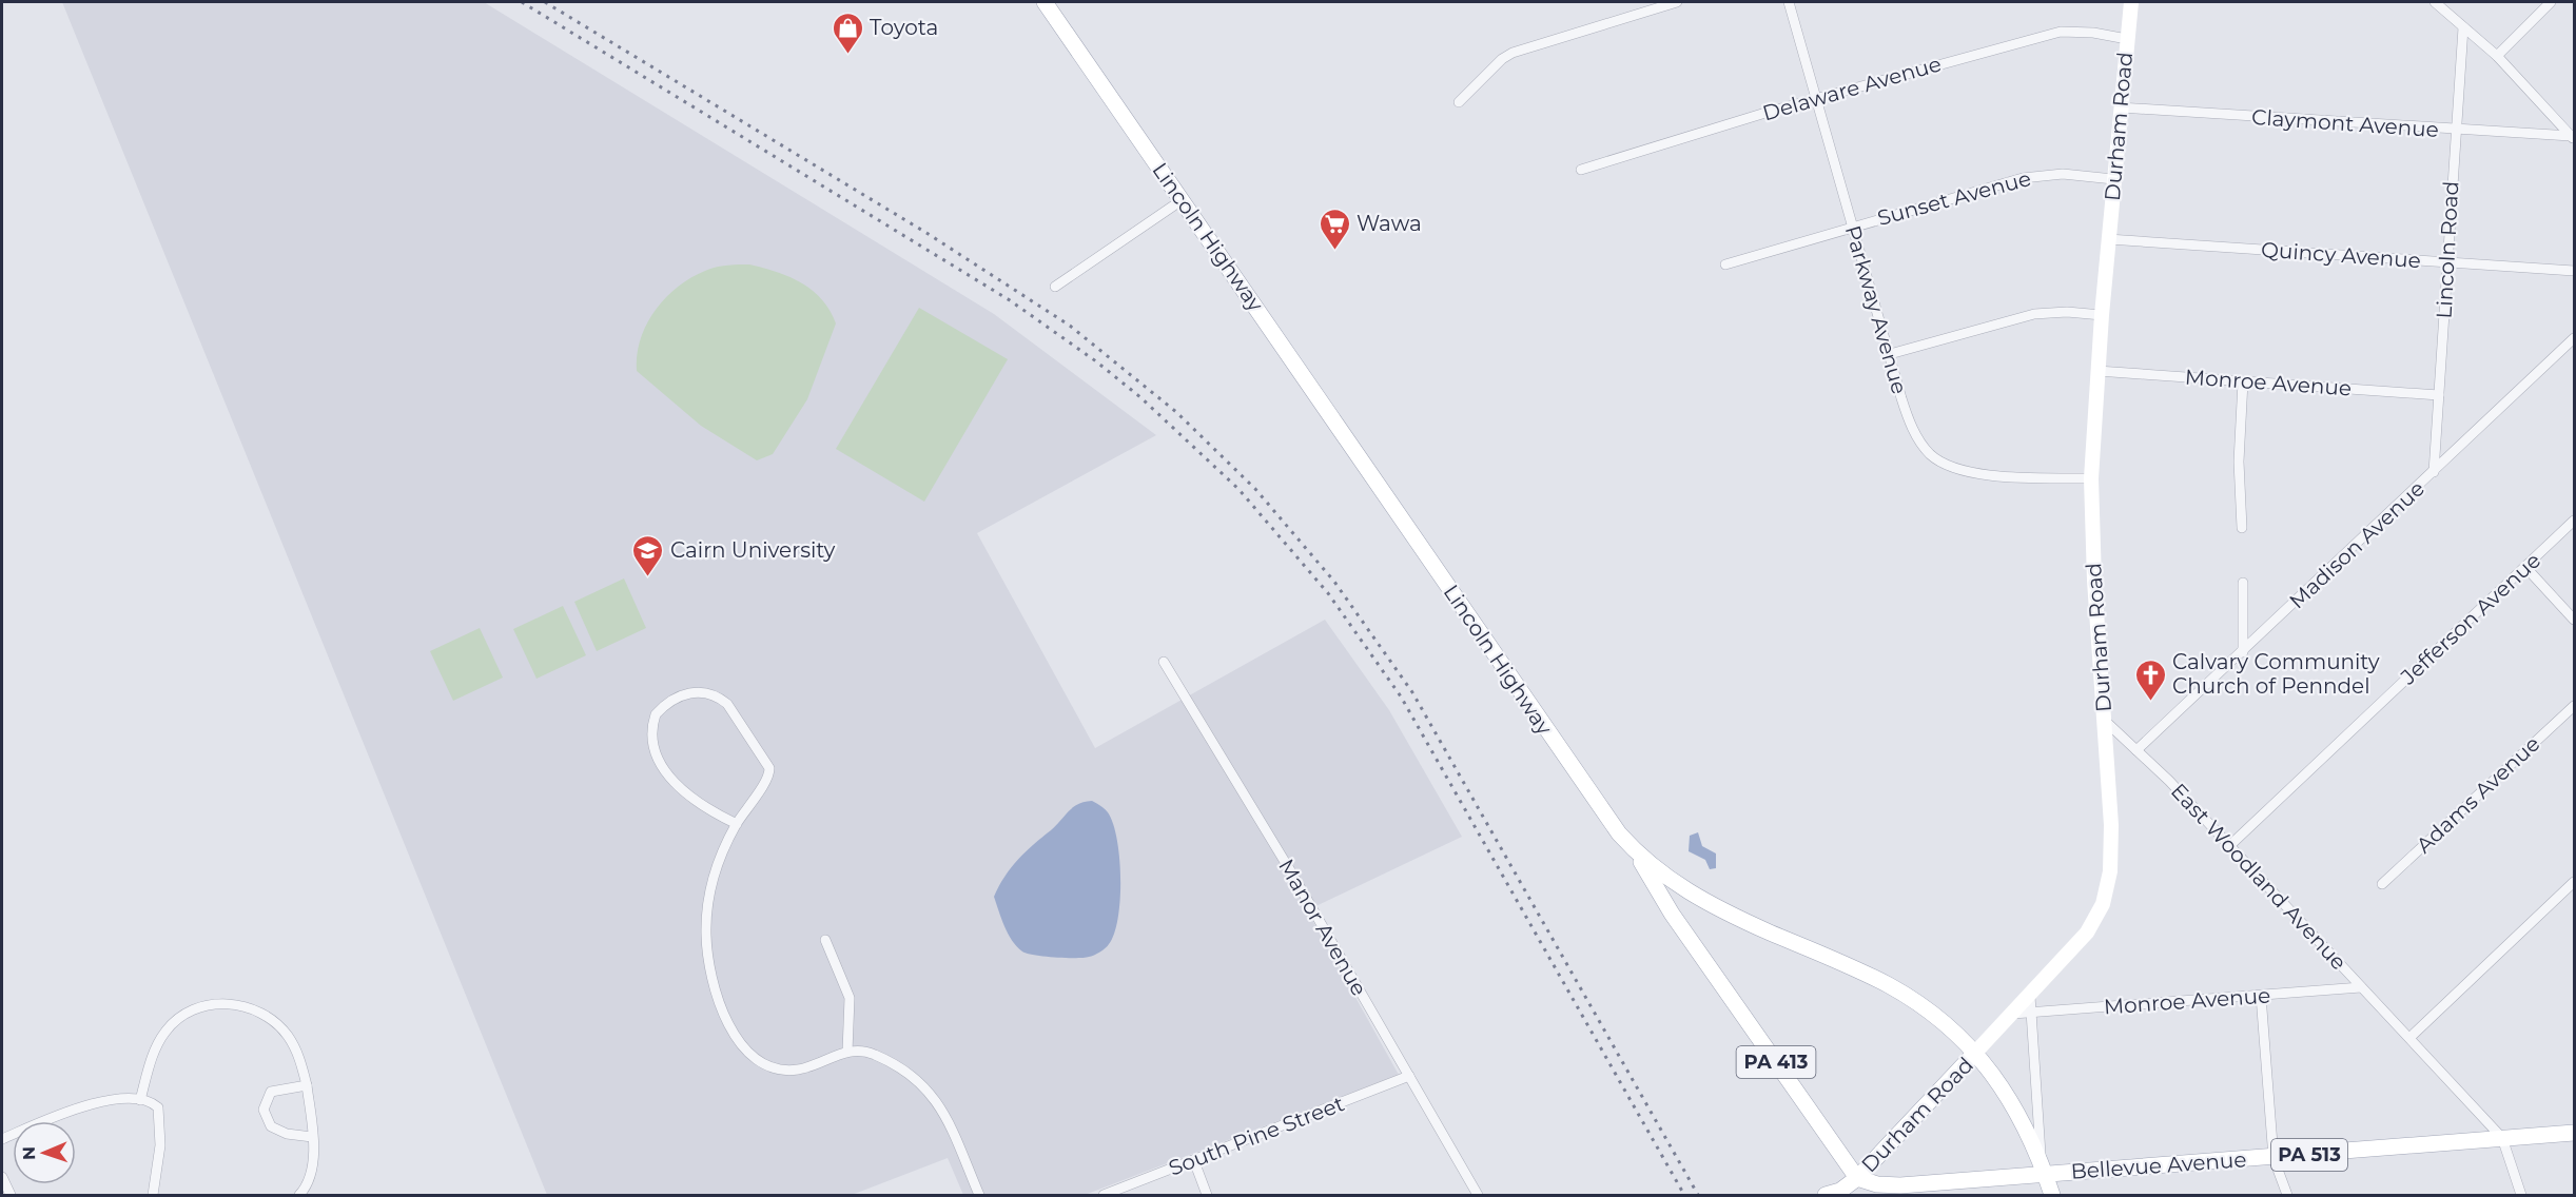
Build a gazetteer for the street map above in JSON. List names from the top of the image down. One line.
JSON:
{"streets":{"main road":["Durham Road","Lincoln Highway","PA 413","PA 513","Bellevue Avenue"],"street":["Delaware Avenue","Claymont Avenue","Sunset Avenue","Lincoln Road","Quincy Avenue","Parkway Avenue","Monroe Avenue","Madison Avenue","Jefferson Avenue","Adams Avenue","East Woodland Avenue","Manor Avenue","South Pine Street"]},"crossings":[["Delaware Avenue","Durham Road"],["Delaware Avenue","Parkway Avenue"],["Claymont Avenue","Durham Road"],["Claymont Avenue","Lincoln Road"],["Durham Road","Sunset Avenue"],["Durham Road","Lincoln Highway"],["Durham Road","Quincy Avenue"],["Durham Road","Parkway Avenue"],["Durham Road","Monroe Avenue"],["Durham Road","East Woodland Avenue"],["Durham Road","PA 413"],["Durham Road","Bellevue Avenue"],["Sunset Avenue","Parkway Avenue"],["Lincoln Highway","PA 413"],["Lincoln Highway","Bellevue Avenue"],["Lincoln Road","Quincy Avenue"],["Lincoln Road","Monroe Avenue"],["Lincoln Road","Madison Avenue"],["Monroe Avenue","East Woodland Avenue"],["Madison Avenue","East Woodland Avenue"],["Jefferson Avenue","East Woodland Avenue"],["East Woodland Avenue","Bellevue Avenue"],["Manor Avenue","South Pine Street"],["PA 413","Bellevue Avenue"]],"places":{"shop":["Toyota"],"supermarket":["Wawa"],"school or university":["Cairn University"],"church":["Calvary Community Church of Penndel"]},"north":"left"}
